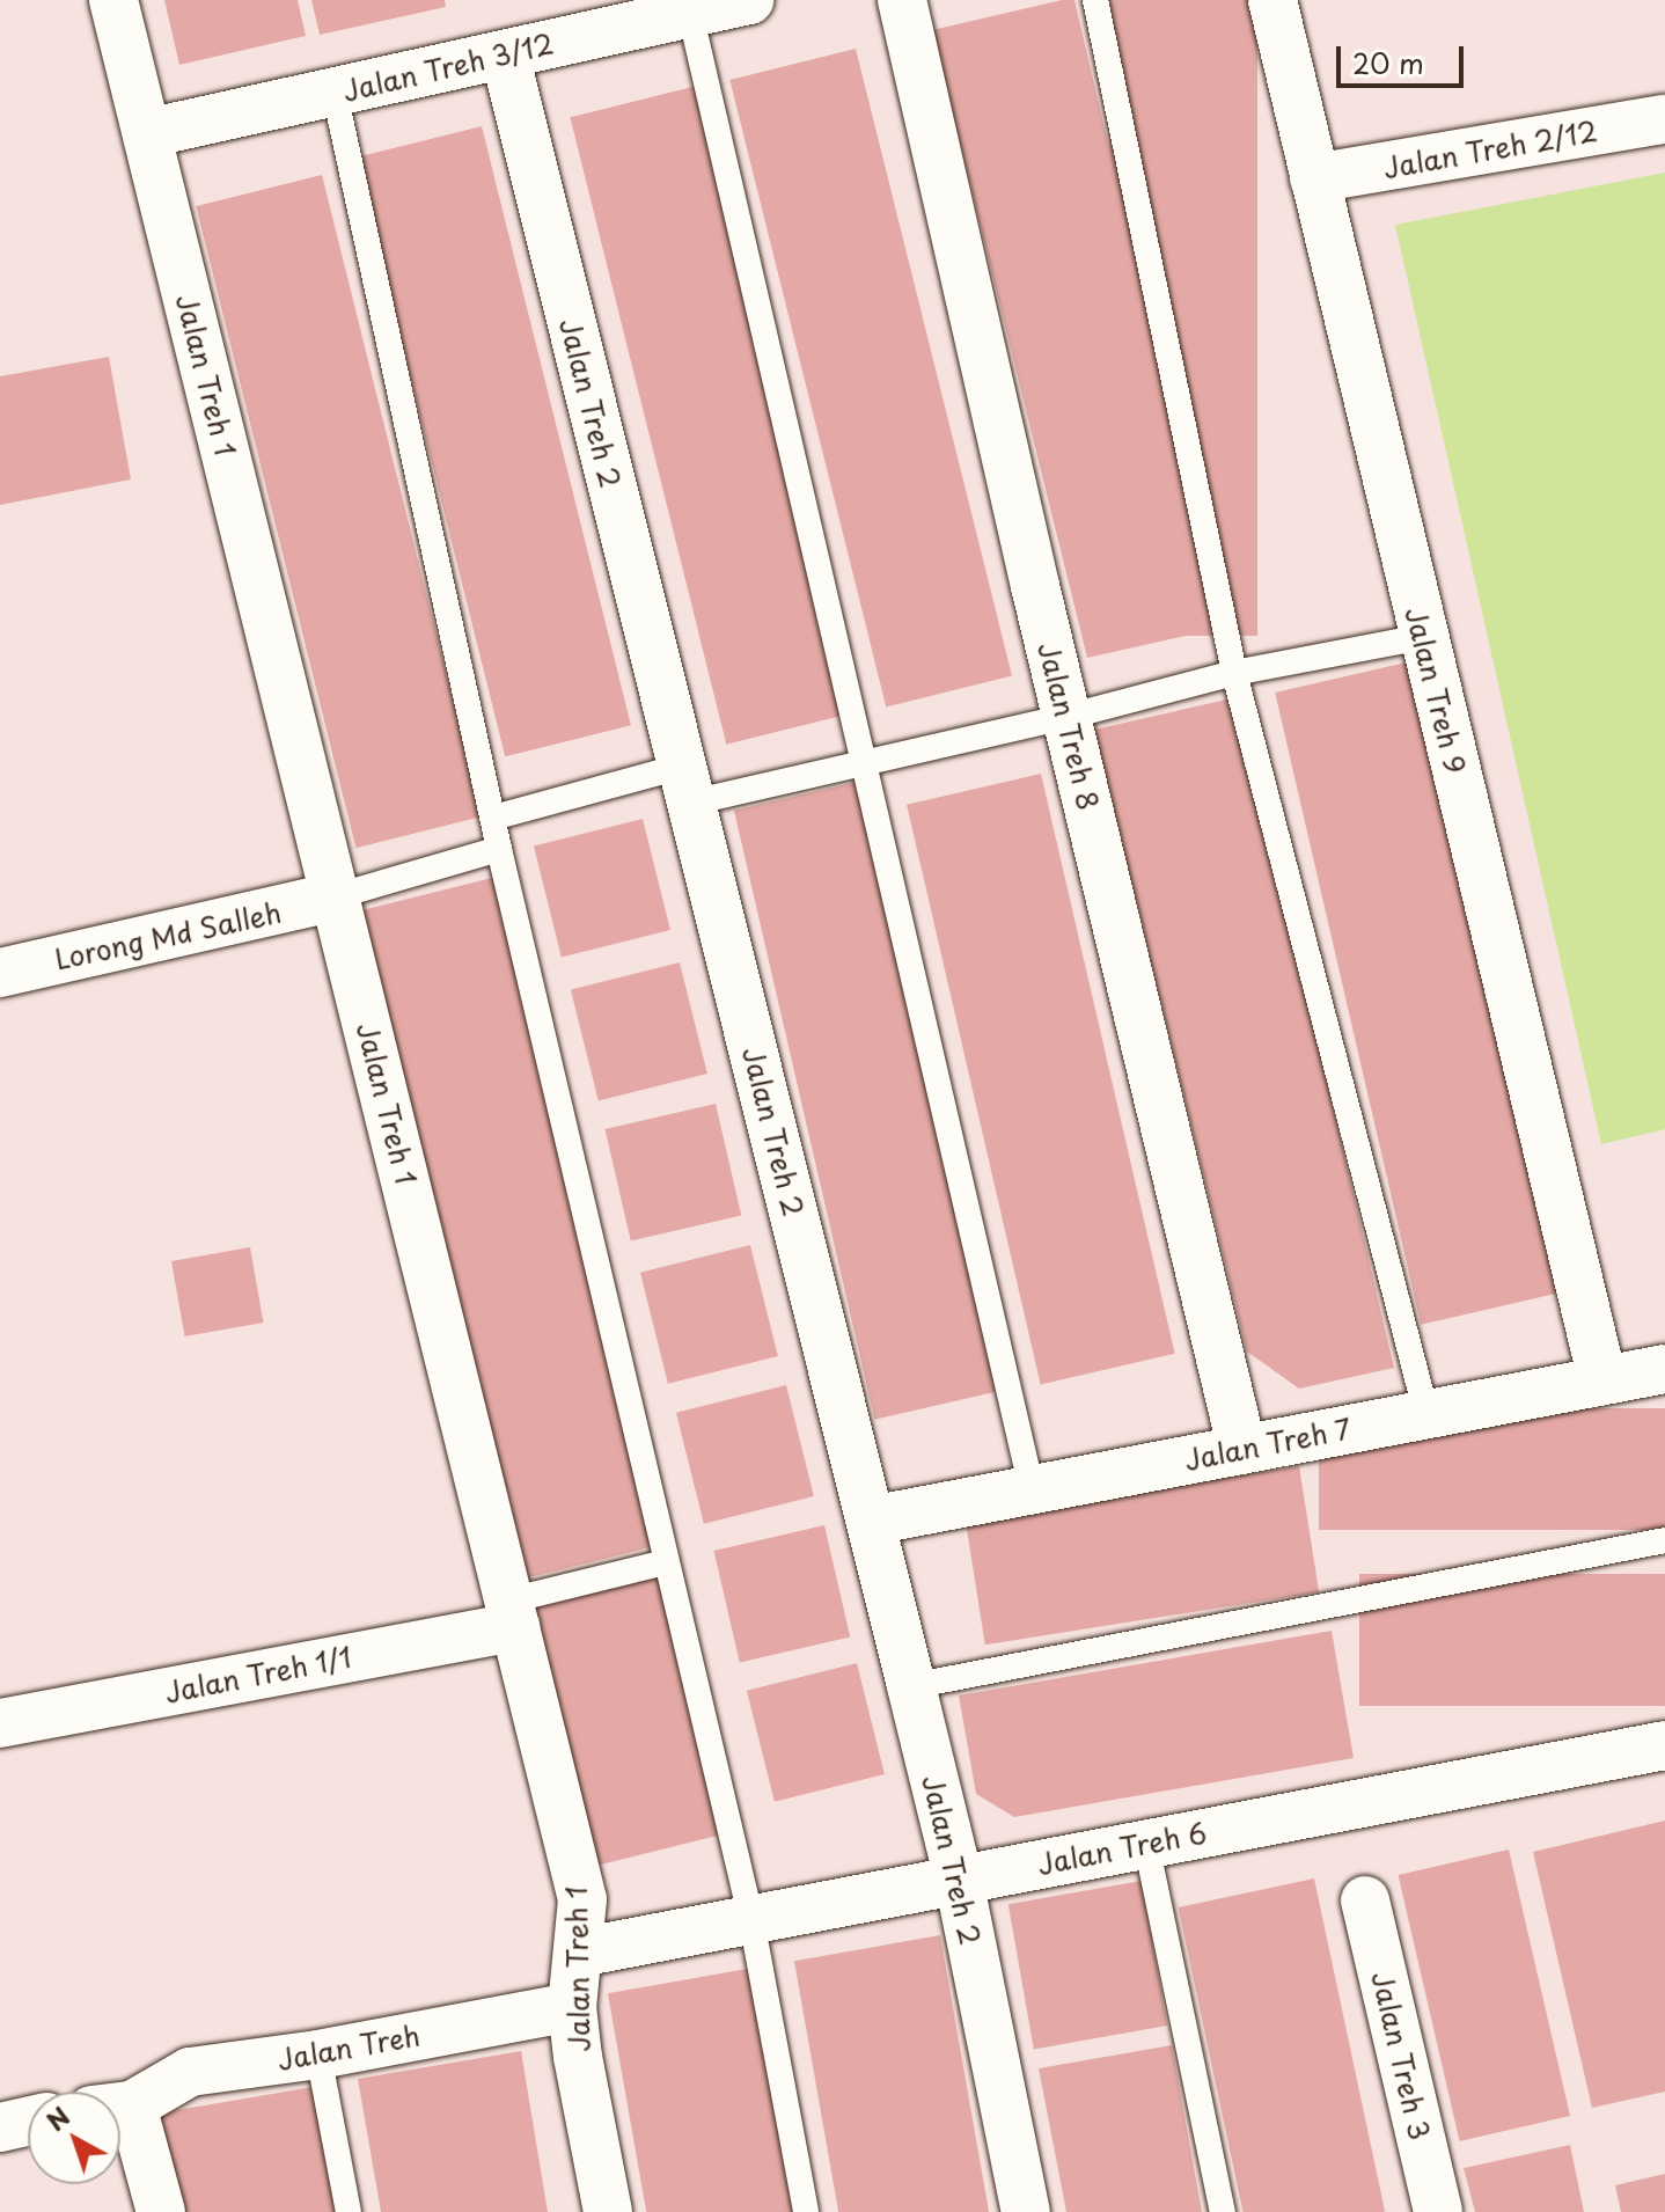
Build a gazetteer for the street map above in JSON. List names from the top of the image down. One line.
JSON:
{"streets":{"street":["Jalan Treh 3/12","Jalan Treh 2/12","Jalan Treh 1","Jalan Treh 2","Jalan Treh 9","Jalan Treh 8","Lorong Md Salleh","Jalan Treh 7","Jalan Treh 1/1","Jalan Treh 6","Jalan Treh","Jalan Treh 3"]},"crossings":[["Jalan Treh 3/12","Jalan Treh 1"],["Jalan Treh 3/12","Jalan Treh 2"],["Jalan Treh 2/12","Jalan Treh 9"],["Jalan Treh 1","Lorong Md Salleh"],["Jalan Treh 1","Jalan Treh 1/1"],["Jalan Treh 1","Jalan Treh 6"],["Jalan Treh 1","Jalan Treh"],["Jalan Treh 2","Jalan Treh 7"],["Jalan Treh 2","Jalan Treh 6"],["Jalan Treh 9","Jalan Treh 7"],["Jalan Treh 8","Jalan Treh 7"]],"scale_bar":"20 m","north":"top left"}
